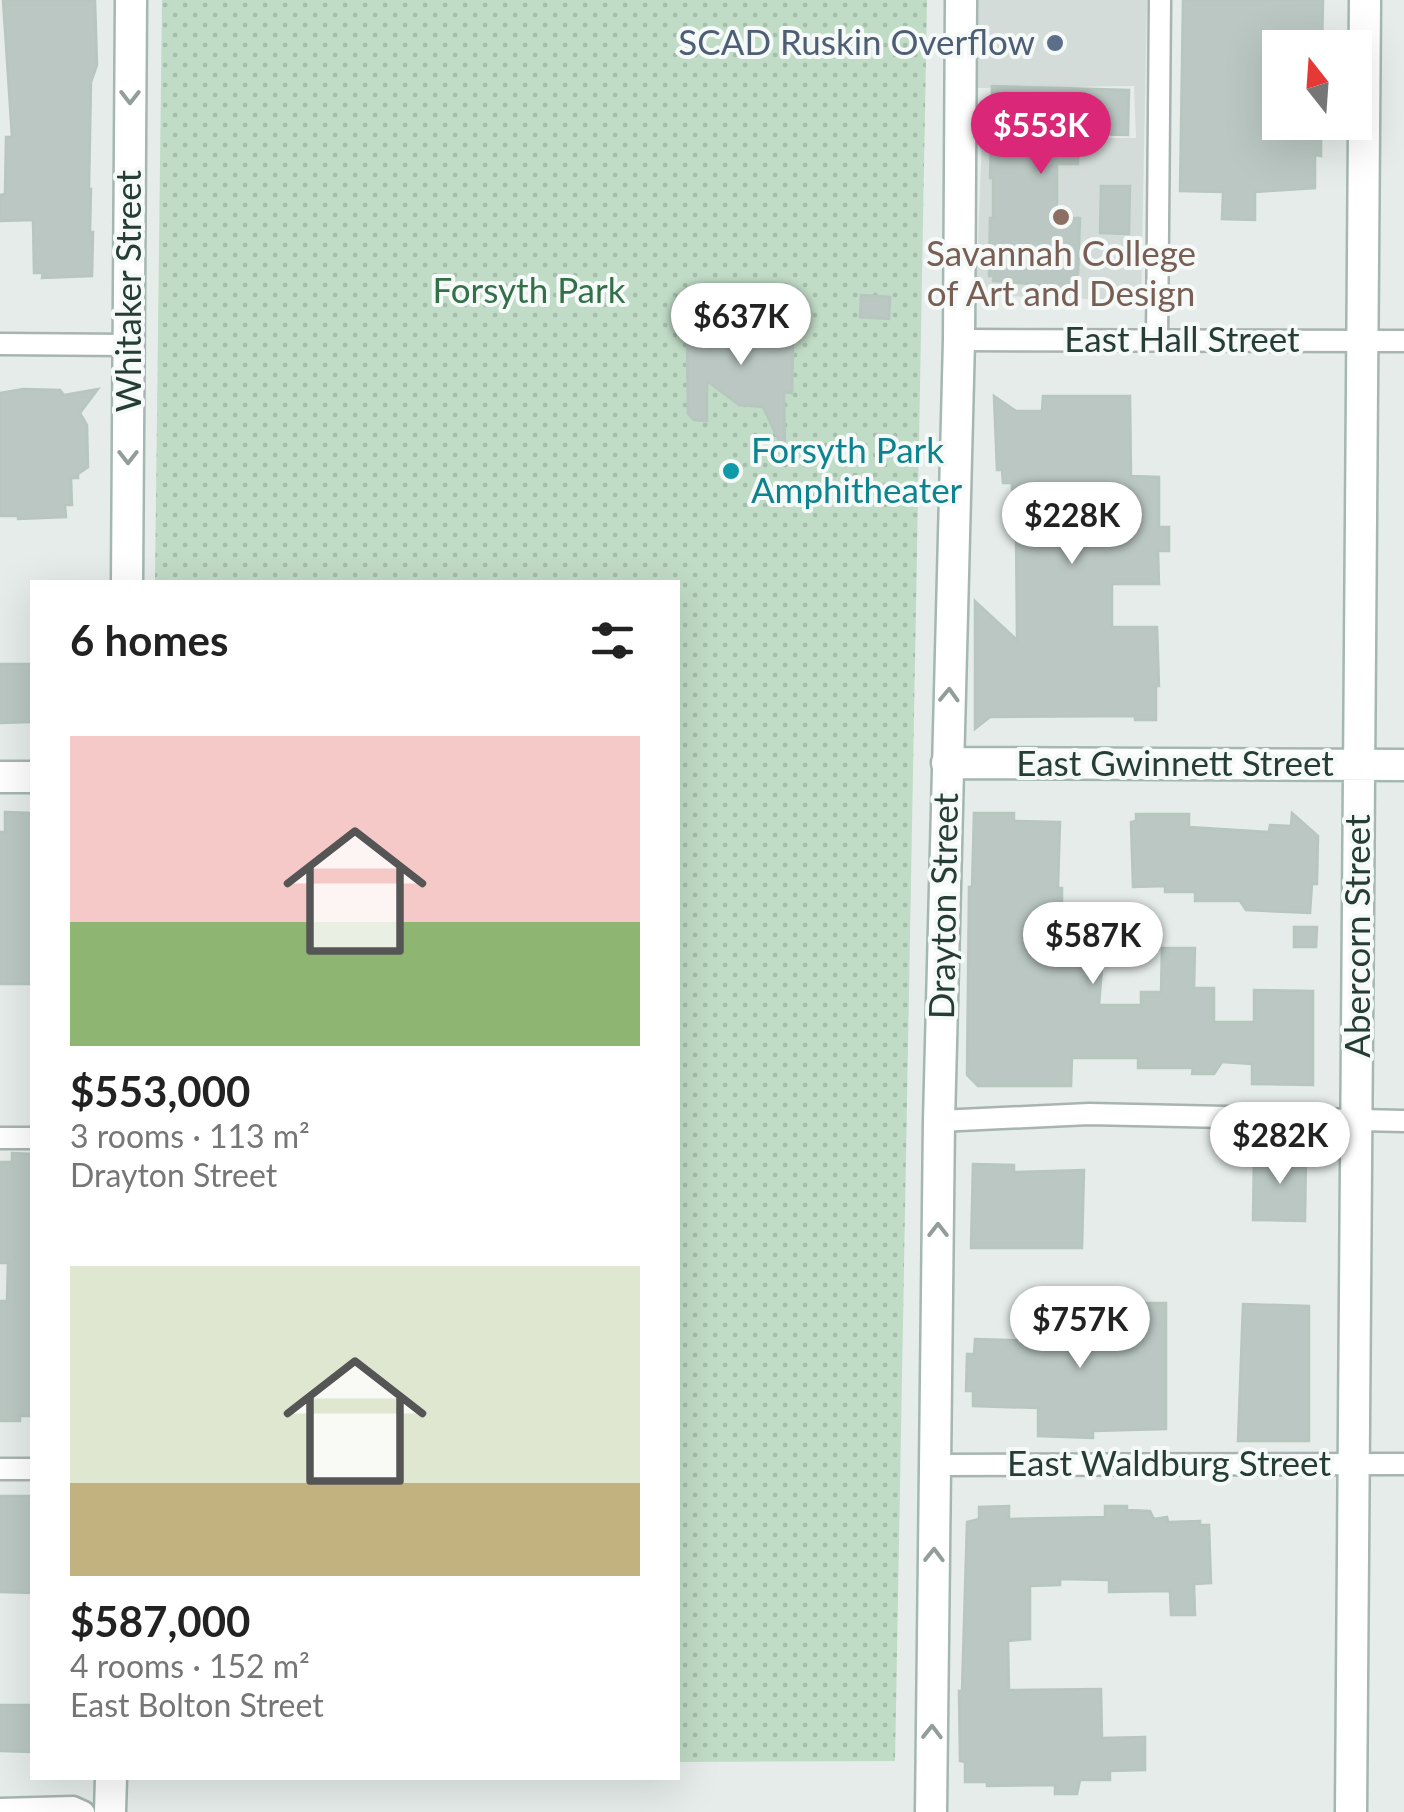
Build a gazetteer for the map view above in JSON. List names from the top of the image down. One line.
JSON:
{"streets":{"main road":["Whitaker Street","East Gwinnett Street","Drayton Street","Abercorn Street"],"street":["East Hall Street","East Waldburg Street"]},"crossings":[["East Hall Street","Drayton Street"],["East Hall Street","Abercorn Street"],["East Gwinnett Street","Drayton Street"],["East Gwinnett Street","Abercorn Street"],["Drayton Street","East Waldburg Street"],["Abercorn Street","East Waldburg Street"]],"one_way":["Whitaker Street","Drayton Street"],"parks":["Forsyth Park"],"places":["SCAD Ruskin Overflow","Savannah College of Art and Design","Forsyth Park Amphitheater"],"north":"top","page":{"price":["$553K","$637K","$228K","$587K","$282K","$757K"],"heading":"6 homes","list":[{"name":"$553,000","note":"3 rooms · 113 m² · Drayton Street"},{"name":"$587,000","note":"4 rooms · 152 m² · East Bolton Street"}]}}
